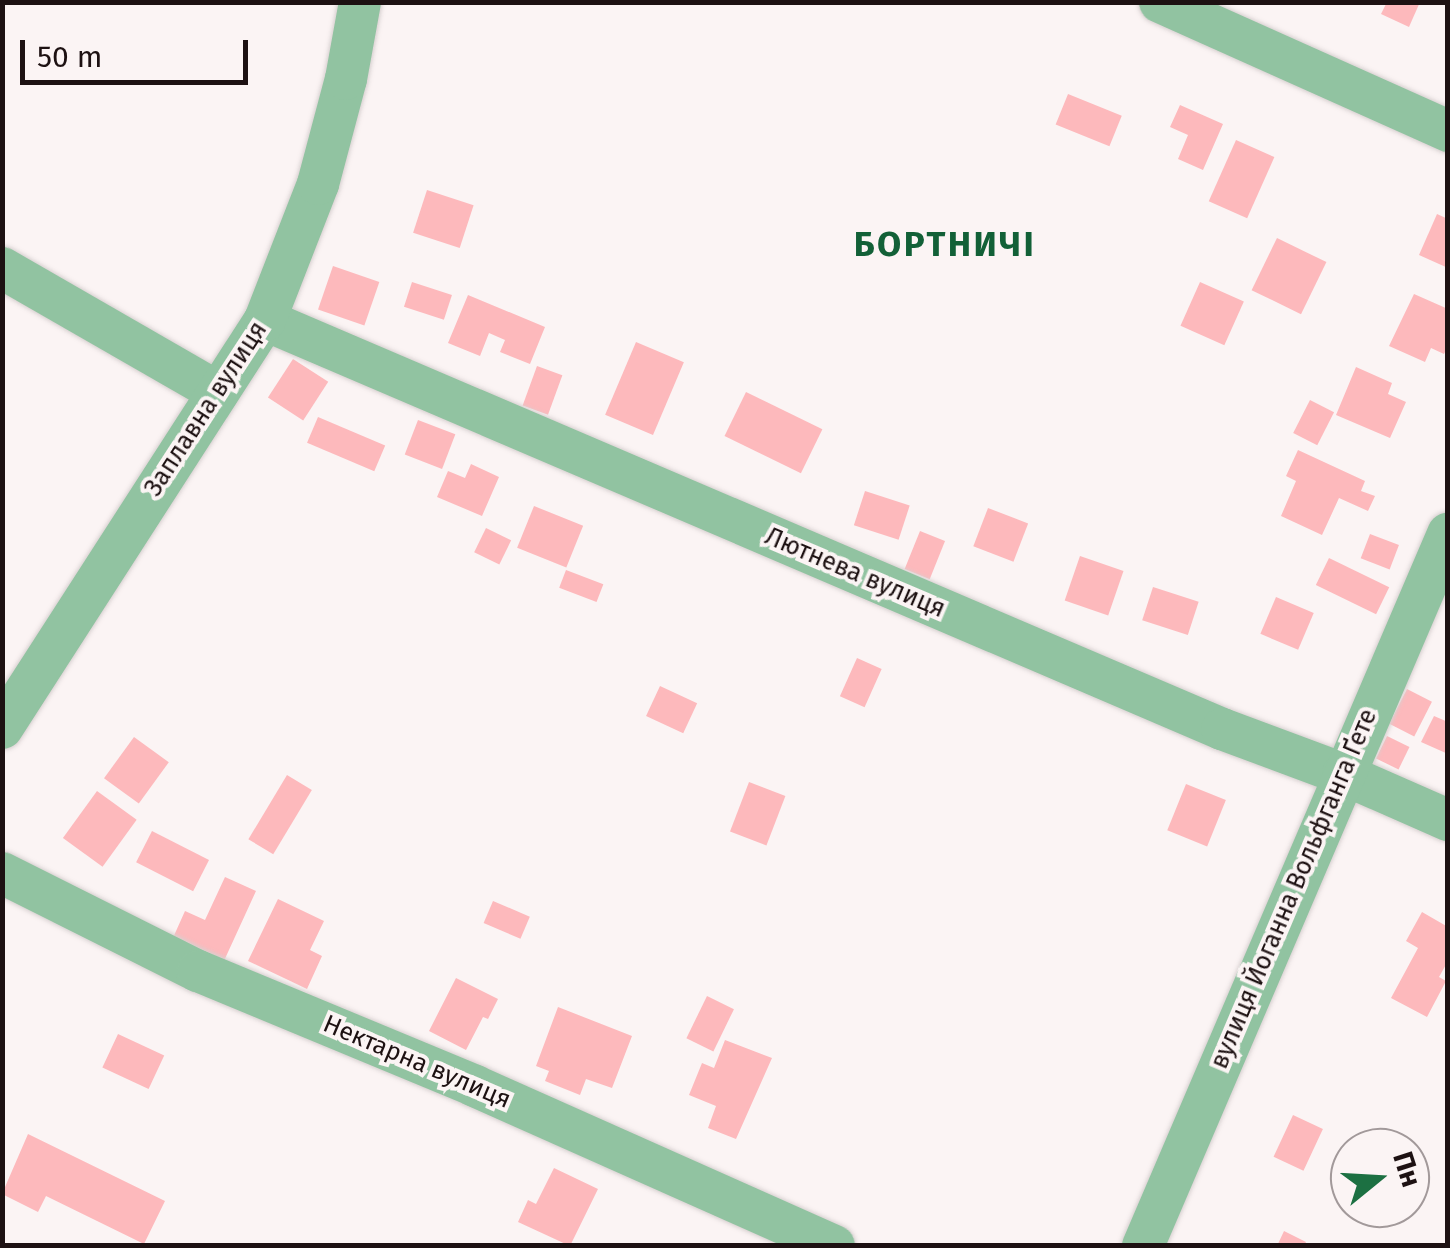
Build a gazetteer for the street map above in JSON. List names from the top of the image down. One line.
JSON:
{"streets":{"street":["Заплавна вулиця","Лютнева вулиця","вулиця Йоганна Вольфганга Ґете","Нектарна вулиця"]},"crossings":[["Заплавна вулиця","Лютнева вулиця"],["Лютнева вулиця","вулиця Йоганна Вольфганга Ґете"]],"districts":["БОРТНИЧІ"],"scale_bar":"50 m","north":"right"}
